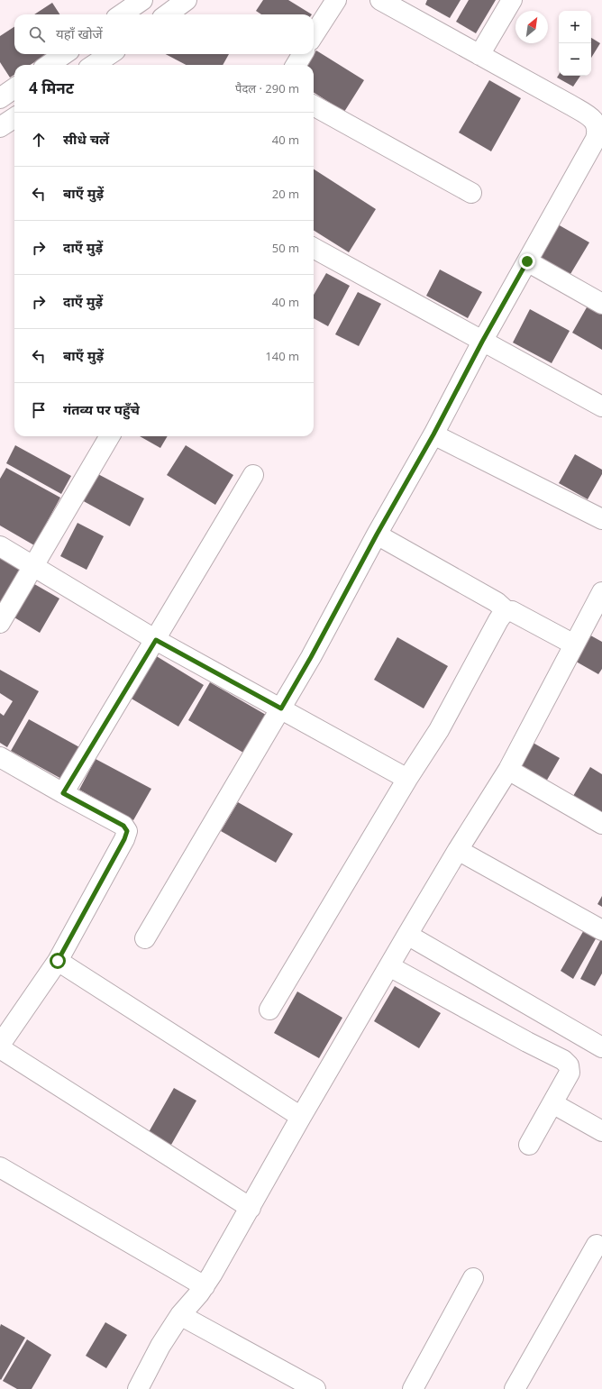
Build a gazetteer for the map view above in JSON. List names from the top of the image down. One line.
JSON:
{"north":"top right","page":{"map_buttons":["+","−"],"search":"यहाँ खोजें","heading":["4 मिनट","पैदल · 290 m"],"list":[["सीधे चलें","40 m"],["बाएँ मुड़ें","20 m"],["दाएँ मुड़ें","50 m"],["दाएँ मुड़ें","40 m"],["बाएँ मुड़ें","140 m"],"गंतव्य पर पहुँचे"]}}
